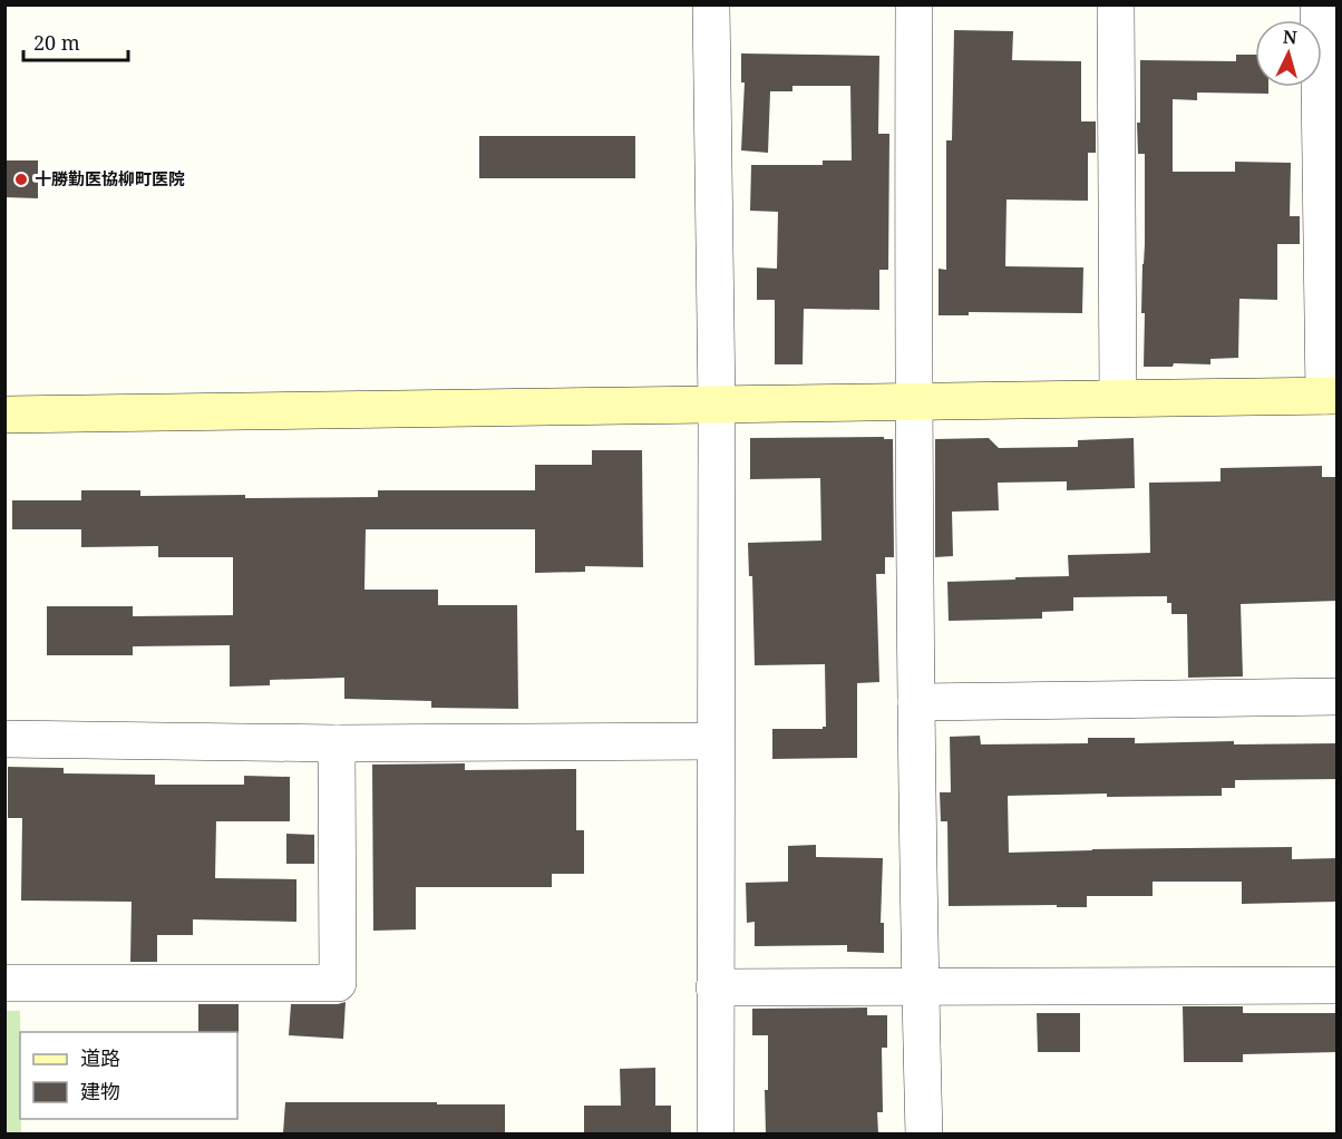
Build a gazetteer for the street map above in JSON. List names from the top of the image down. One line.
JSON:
{"places":["十勝勤医協柳町医院"],"legend":["道路","建物"],"scale_bar":"20 m","north":"top"}
